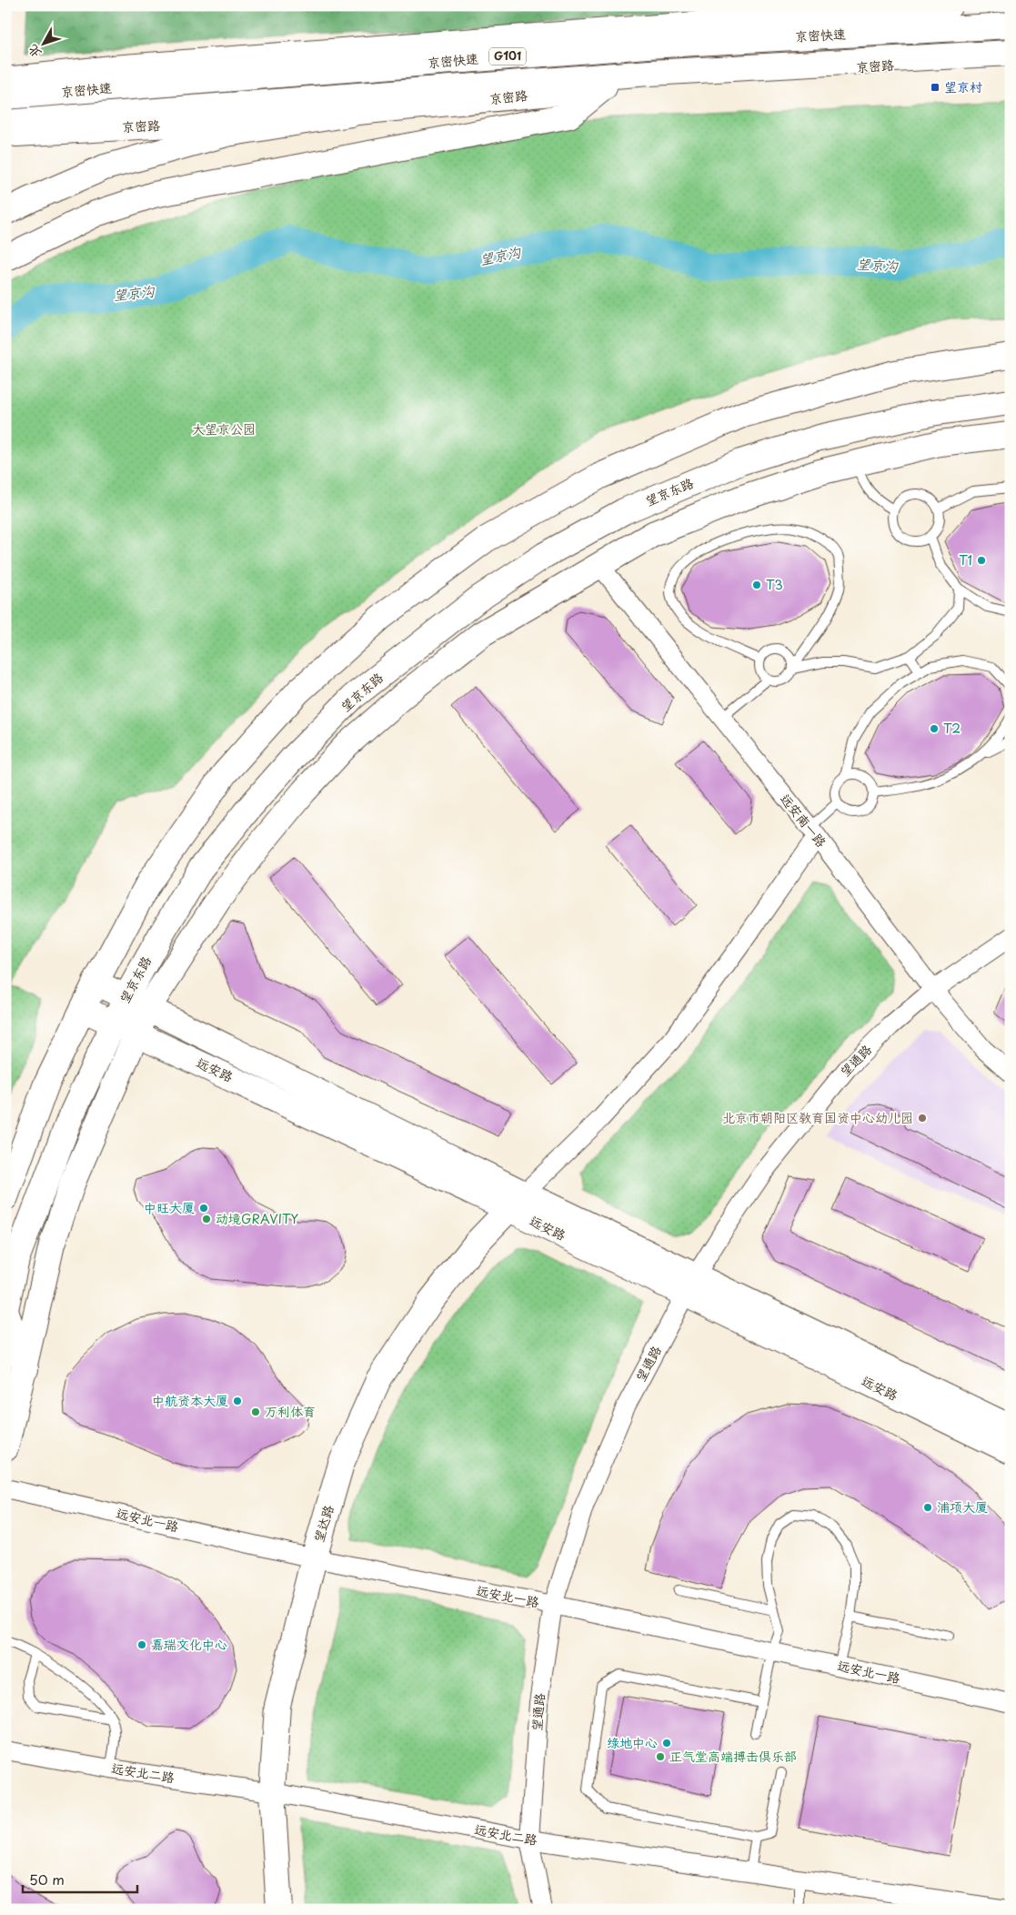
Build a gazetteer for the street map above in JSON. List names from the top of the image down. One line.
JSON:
{"streets":{"main road":["京密快速","G101","京密路","望京东路","远安路","望达路"],"street":["远安南一路","望通路","远安北一路","远安北二路"]},"crossings":[["望京东路","远安路"],["远安南一路","望通路"],["望通路","远安路"],["望通路","远安北一路"],["望通路","远安北二路"],["远安路","望达路"],["远安北一路","望达路"],["望达路","远安北二路"]],"water":["望京沟"],"parks":["大望京公园"],"places":{"transit":["望京村"],"other":["T1","T3","T2","北京市朝阳区教育国资中心幼儿园","中旺大厦","动境GRAVITY","中航资本大厦","万利体育","浦项大厦","嘉瑞文化中心","绿地中心","正气堂高端搏击俱乐部"]},"scale_bar":"50 m","north":"bottom left"}
